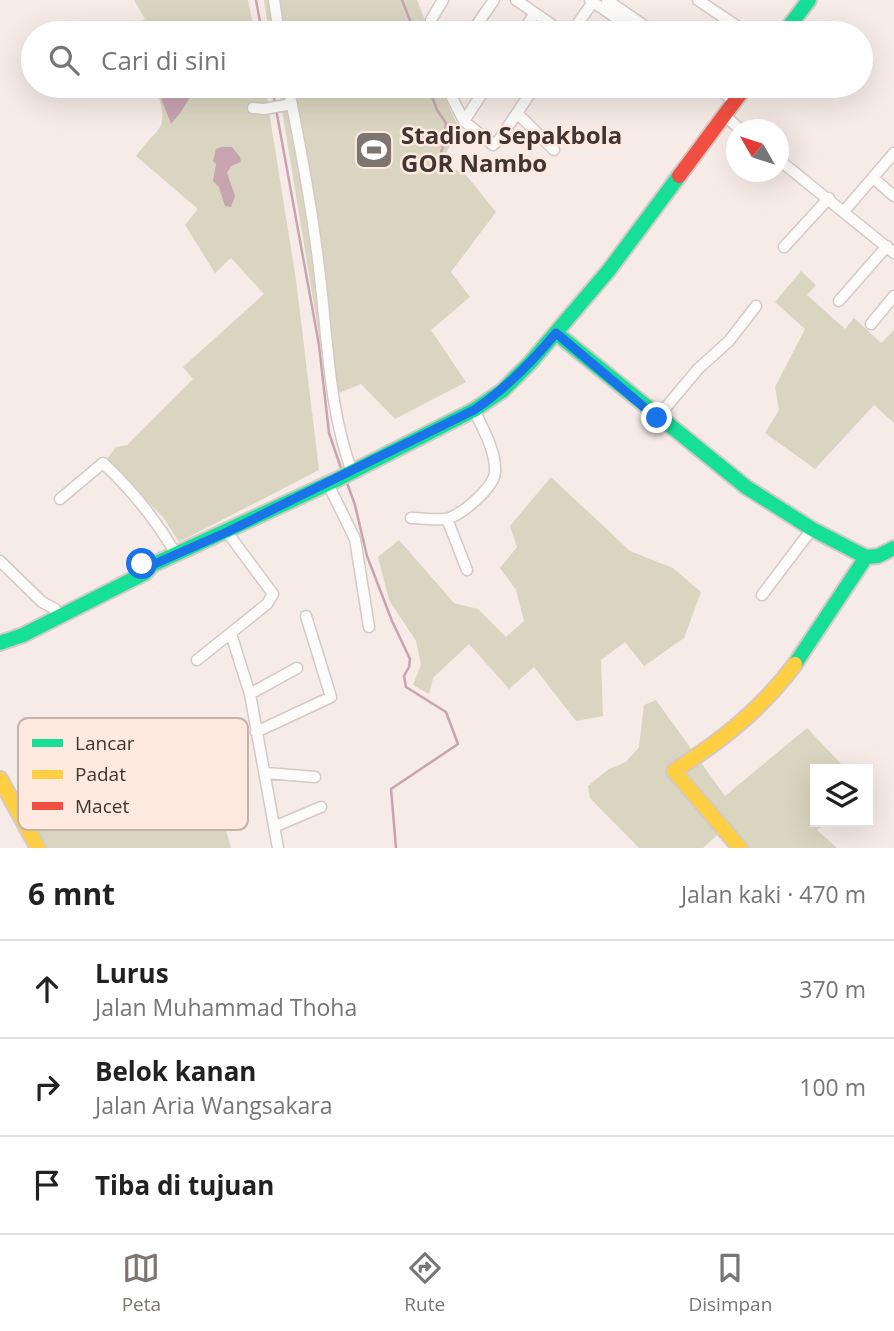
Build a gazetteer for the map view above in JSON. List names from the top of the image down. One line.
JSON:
{"places":{"sports":["Stadion Sepakbola GOR Nambo"]},"legend":["Lancar","Padat","Macet"],"north":"top left","page":{"search":"Cari di sini","heading":["6 mnt","Jalan kaki · 470 m"],"list":[["Lurus","Jalan Muhammad Thoha","370 m"],["Belok kanan","Jalan Aria Wangsakara","100 m"],"Tiba di tujuan"],"nav":["Peta","Rute","Disimpan"]}}
